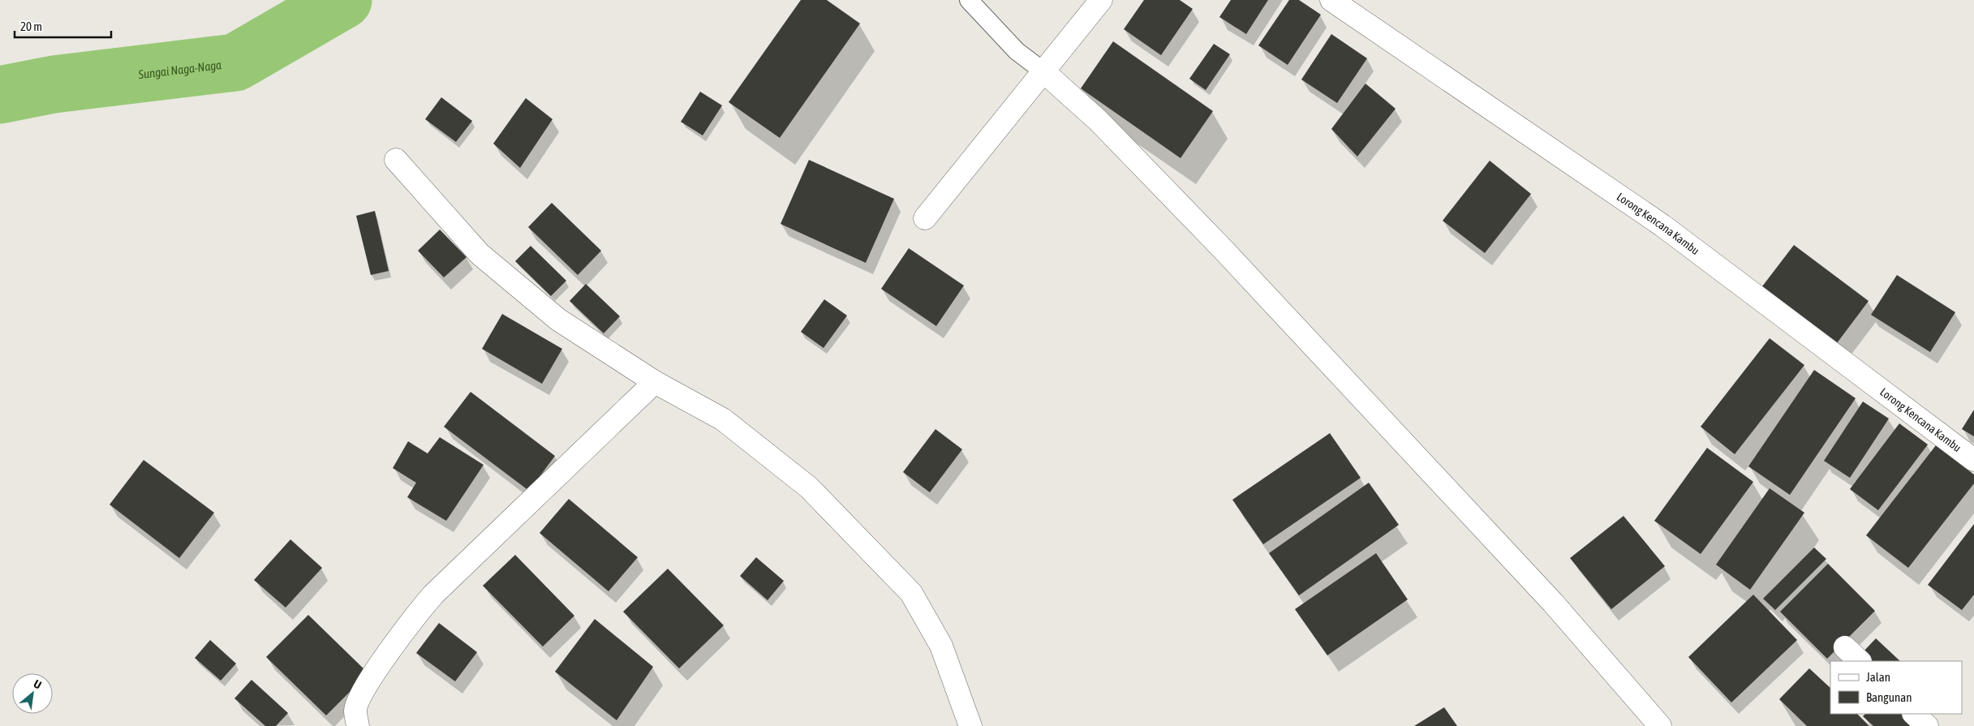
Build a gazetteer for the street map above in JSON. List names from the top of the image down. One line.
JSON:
{"streets":{"street":["Lorong Kencana Kambu"]},"water":["Sungai Naga-Naga"],"legend":["Jalan","Bangunan"],"scale_bar":"20 m","north":"top right"}
